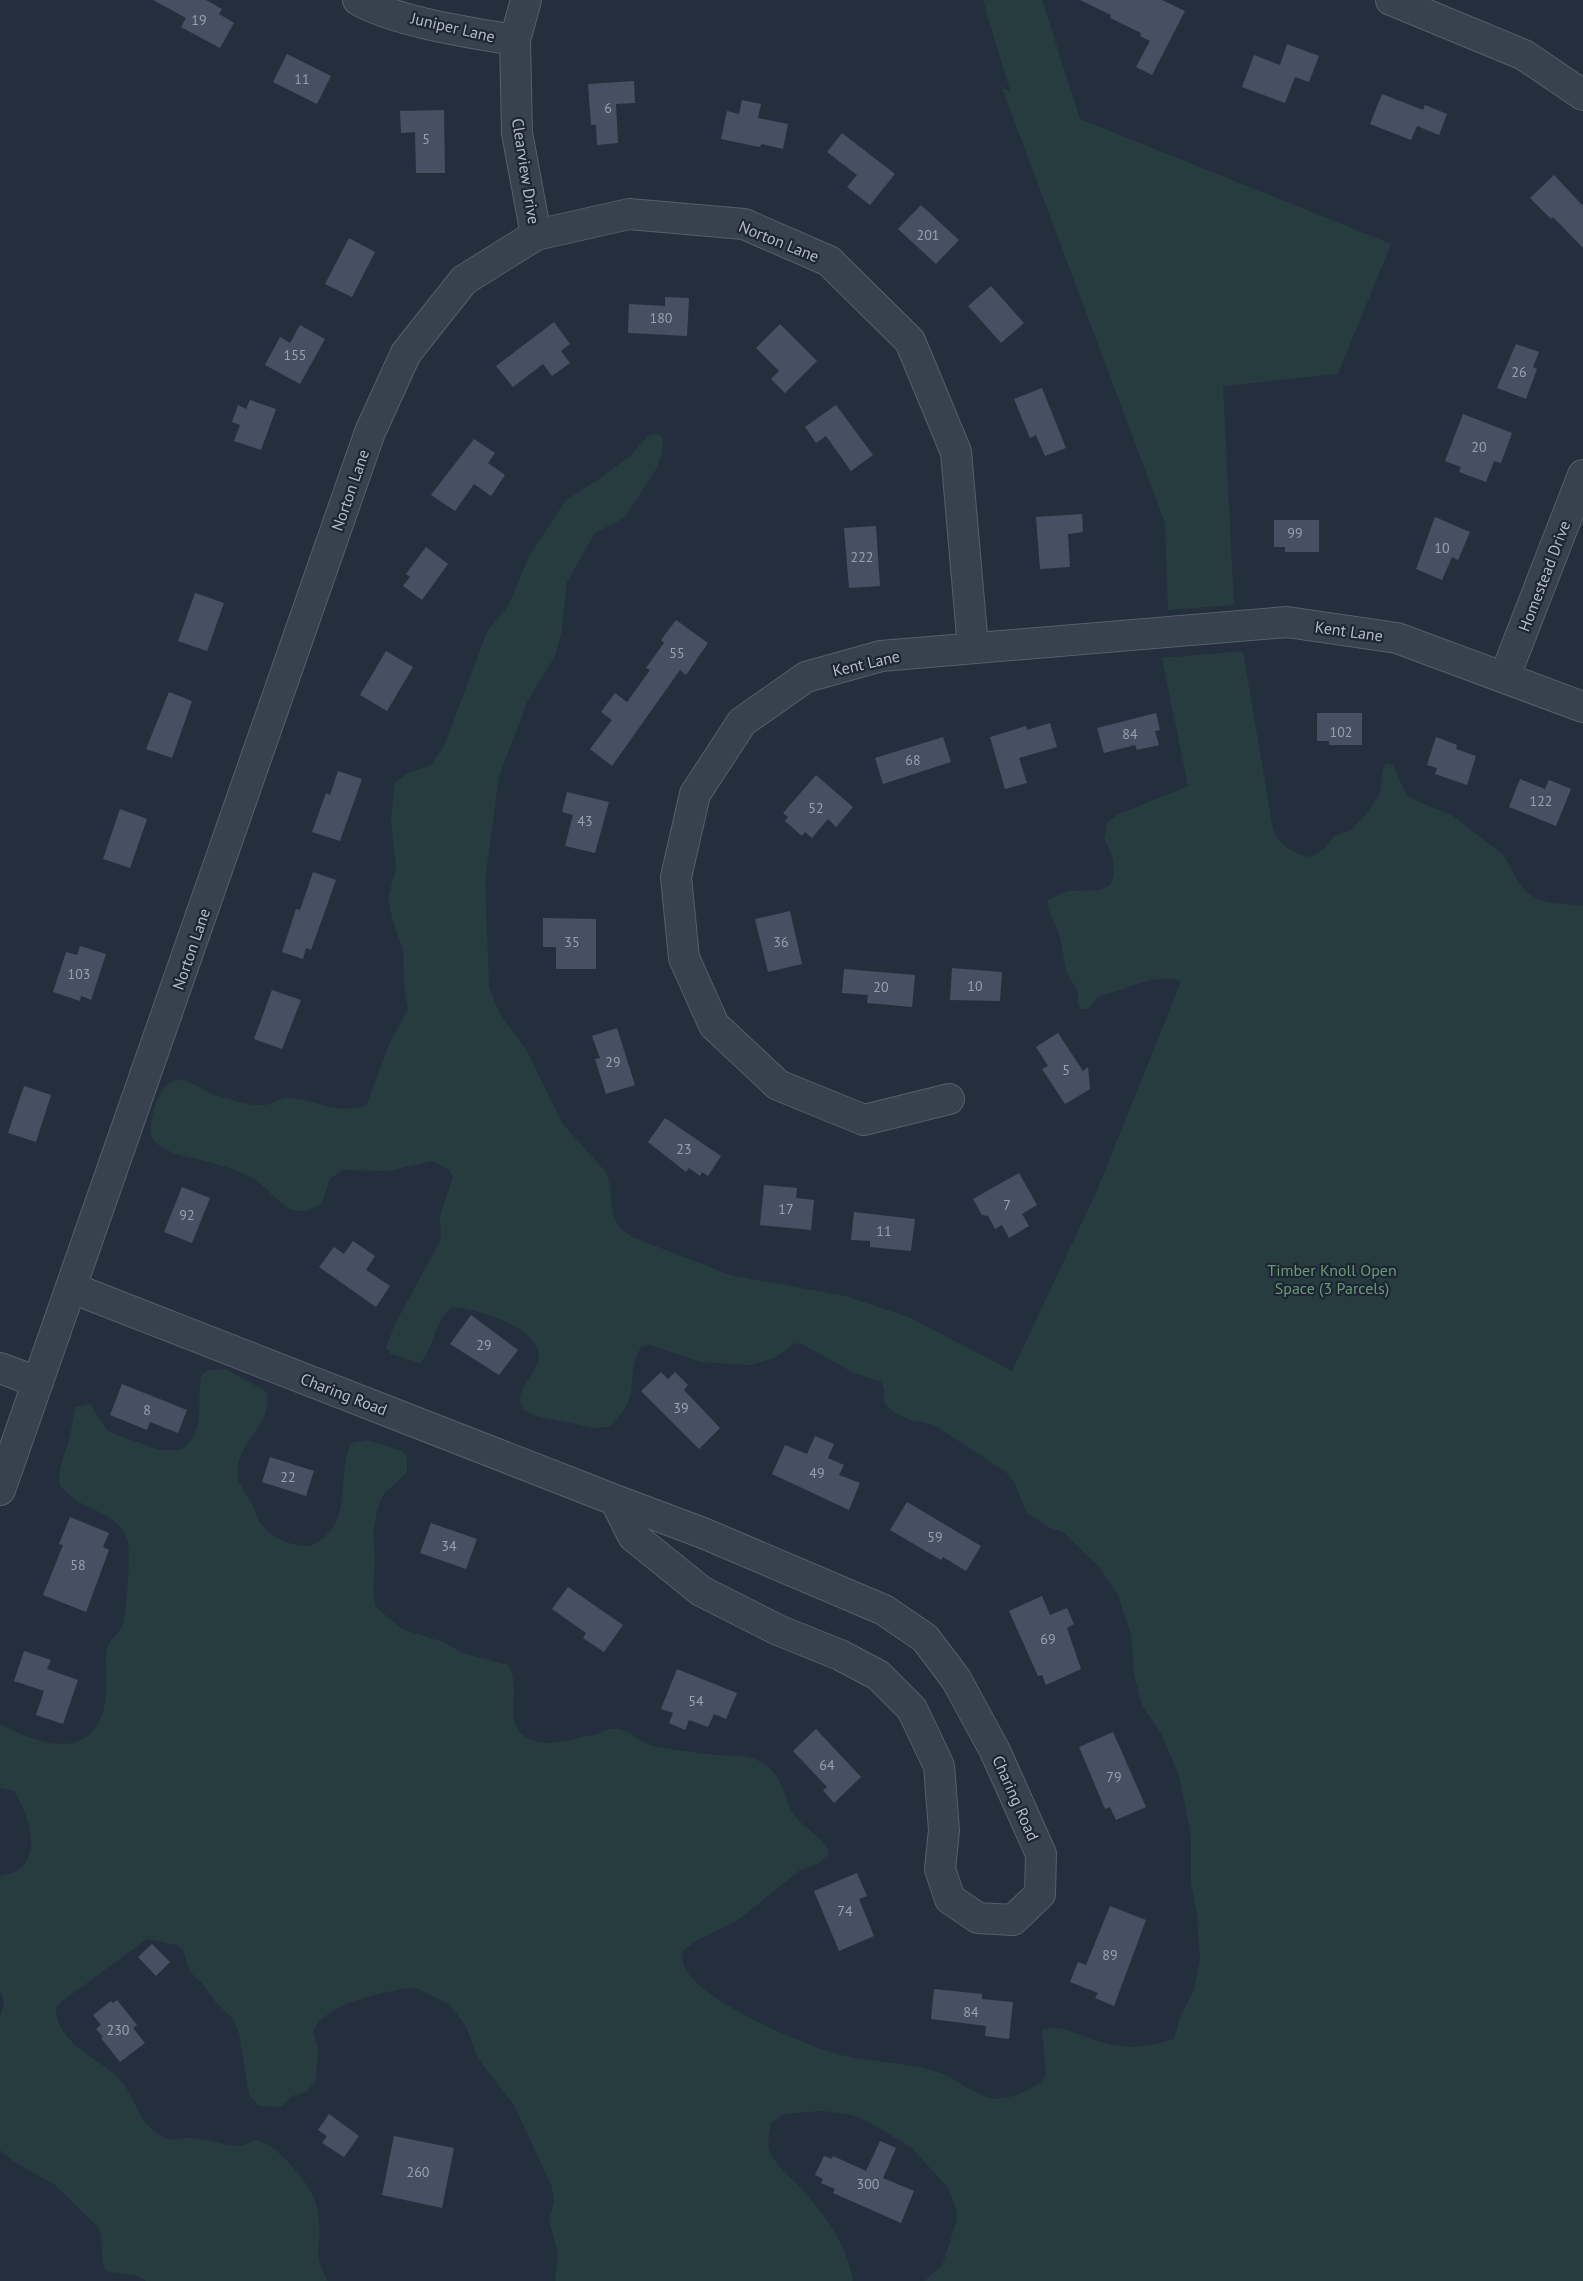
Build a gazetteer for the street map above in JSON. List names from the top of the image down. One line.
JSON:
{"streets":{"street":["Juniper Lane","Clearview Drive","Norton Lane","Homestead Drive","Kent Lane","Charing Road"]},"crossings":[["Juniper Lane","Clearview Drive"],["Clearview Drive","Norton Lane"],["Norton Lane","Kent Lane"],["Norton Lane","Charing Road"],["Homestead Drive","Kent Lane"]],"parks":["Timber Knoll Open Space (3 Parcels)"],"house_numbers":["19","11","6","5","201","180","155","26","20","99","10","222","55","102","84","68","122","52","43","35","36","103","10","20","29","5","23","7","17","92","11","29","39","8","49","22","59","34","58","69","54","64","79","74","89","84","230","260","300"]}
